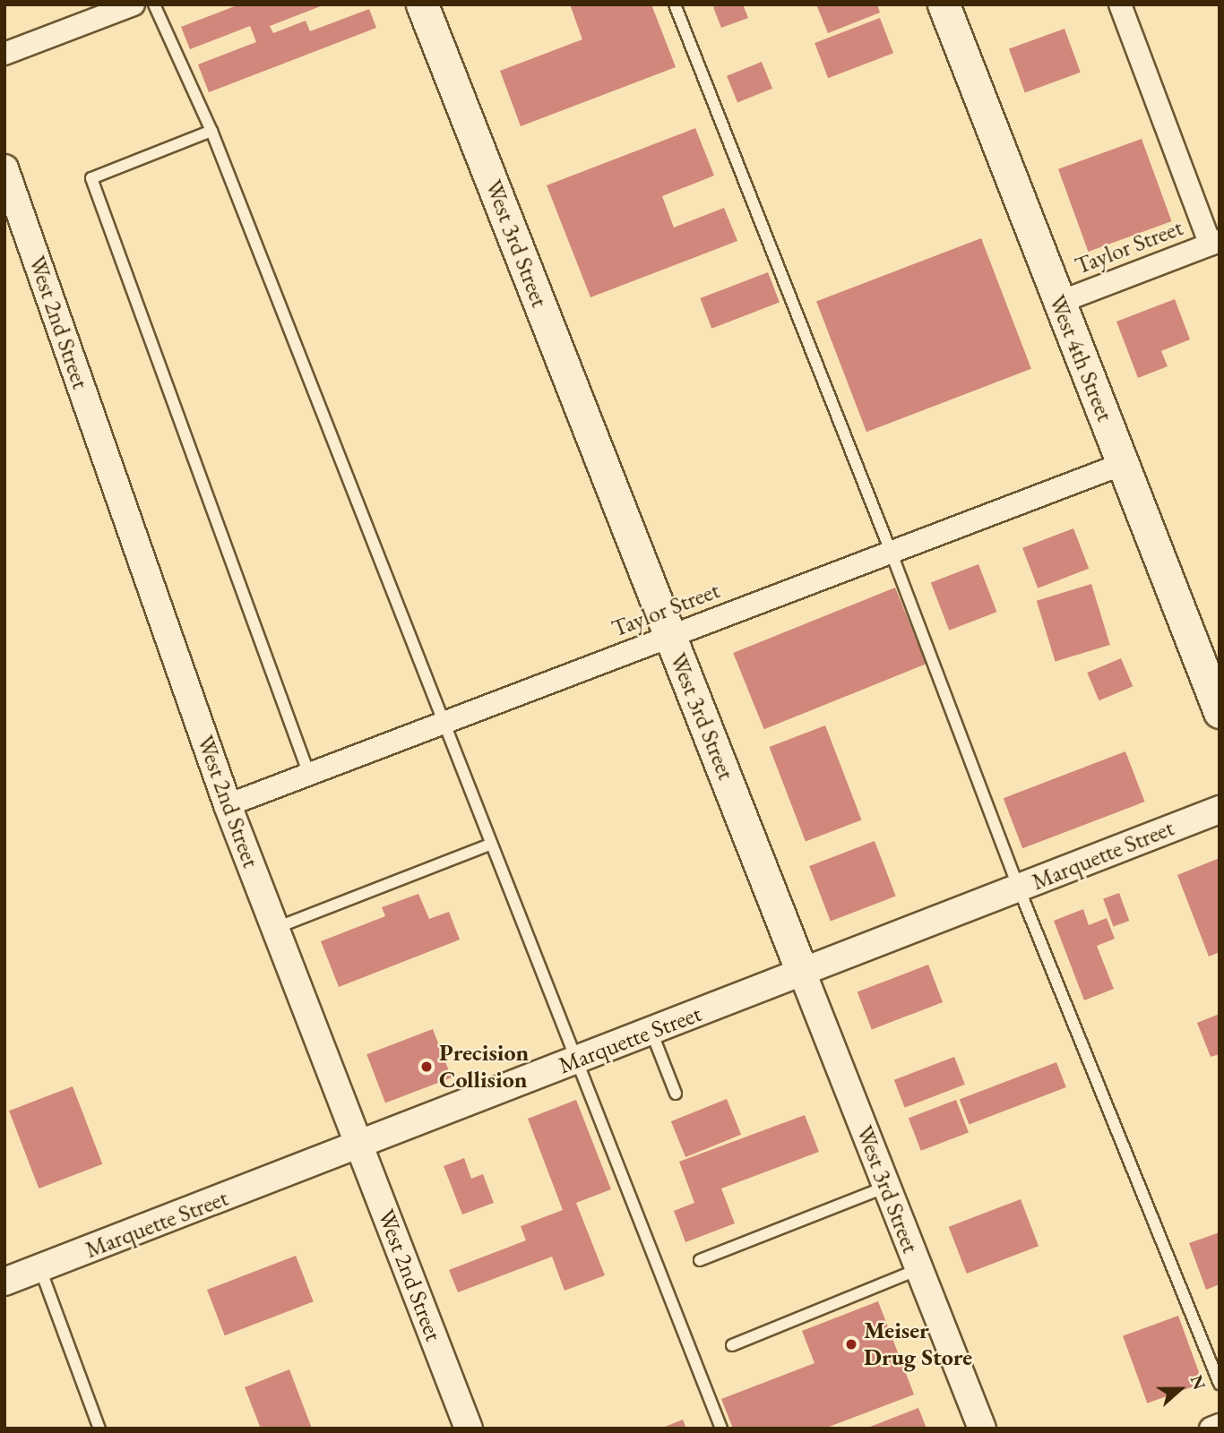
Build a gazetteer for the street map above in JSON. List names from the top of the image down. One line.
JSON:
{"streets":{"main road":["West 3rd Street","West 4th Street"],"street":["Taylor Street","West 2nd Street","Marquette Street"]},"crossings":[["West 3rd Street","Taylor Street"],["West 3rd Street","Marquette Street"],["Taylor Street","West 2nd Street"],["Taylor Street","West 4th Street"],["West 2nd Street","Marquette Street"]],"places":["Precision Collision","Meiser Drug Store"],"north":"right"}
